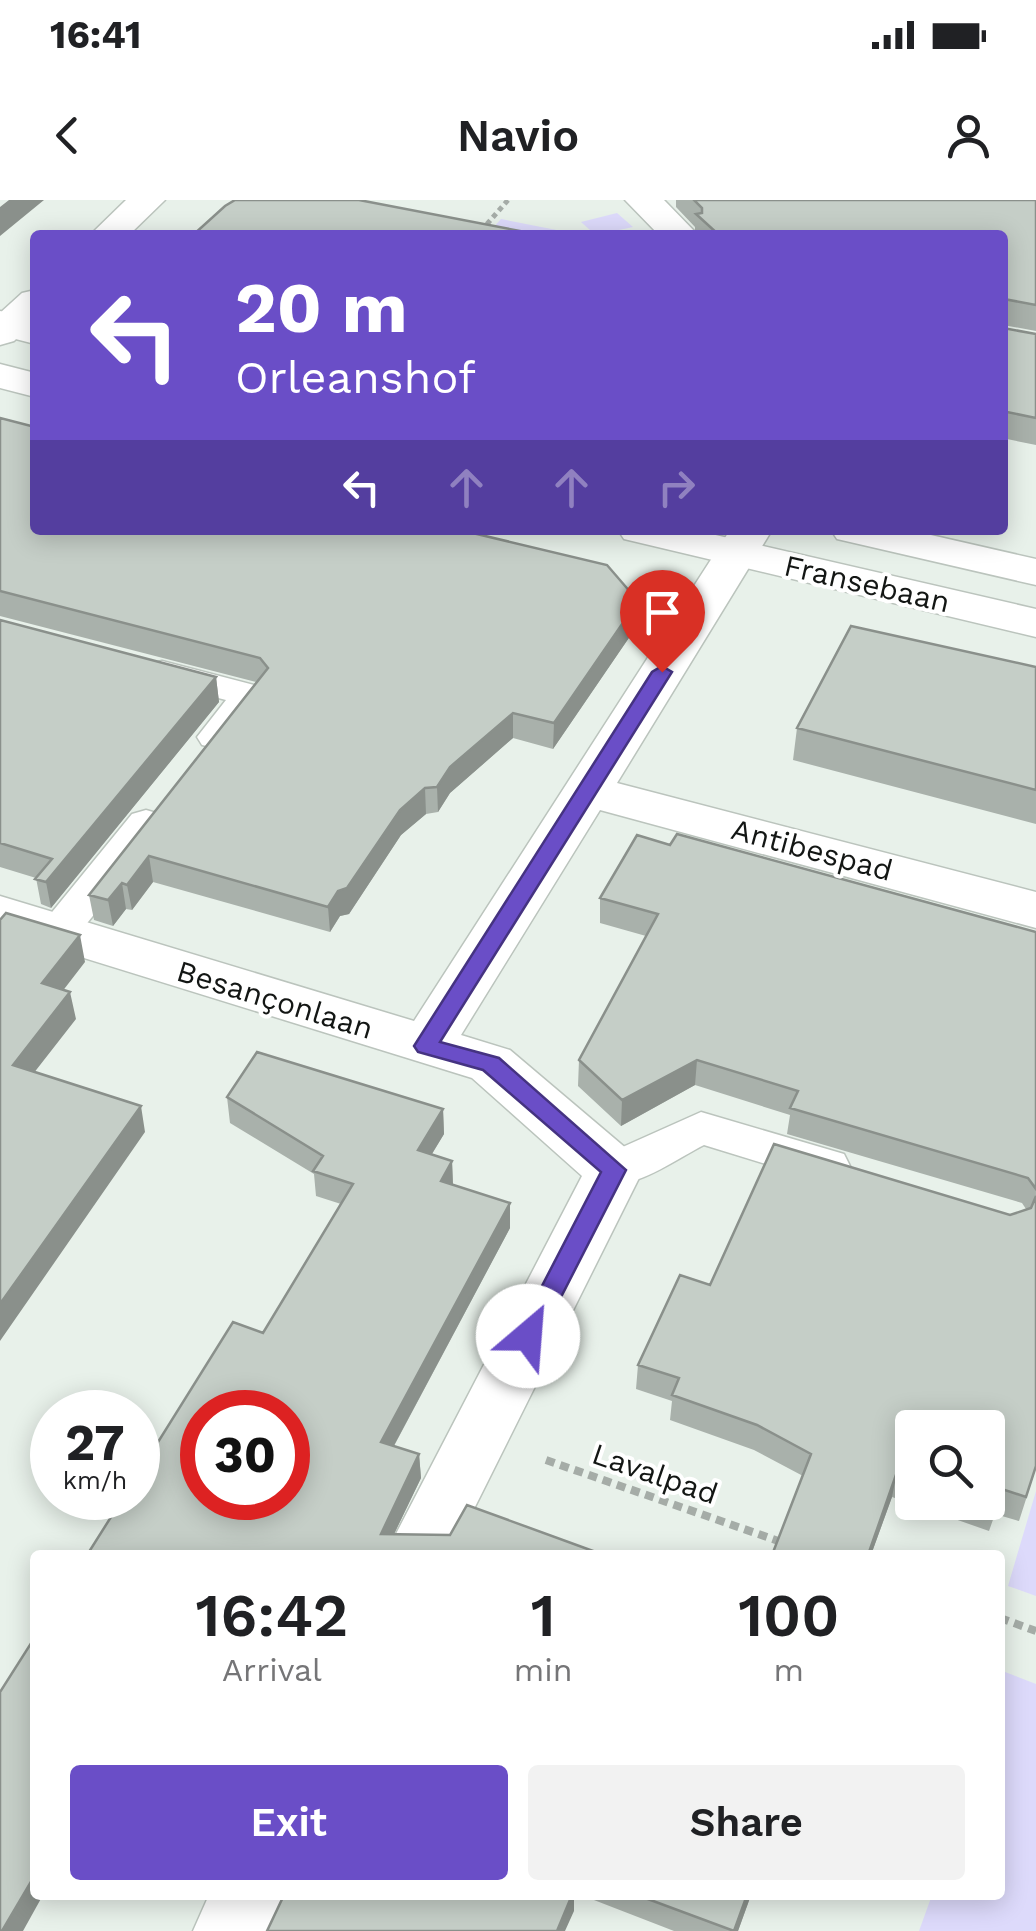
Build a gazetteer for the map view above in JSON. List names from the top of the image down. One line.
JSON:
{"streets":{"street":["Fransebaan","Antibespad","Besançonlaan"],"path":["Lavalpad"]},"page":{"status":"16:41","header":"Navio","turn":["20 m","Orleanshof"],"speed":"27 km/h","limit":"30","eta":["16:42","Arrival","1","min","100","m"],"buttons":["Exit","Share"]}}
